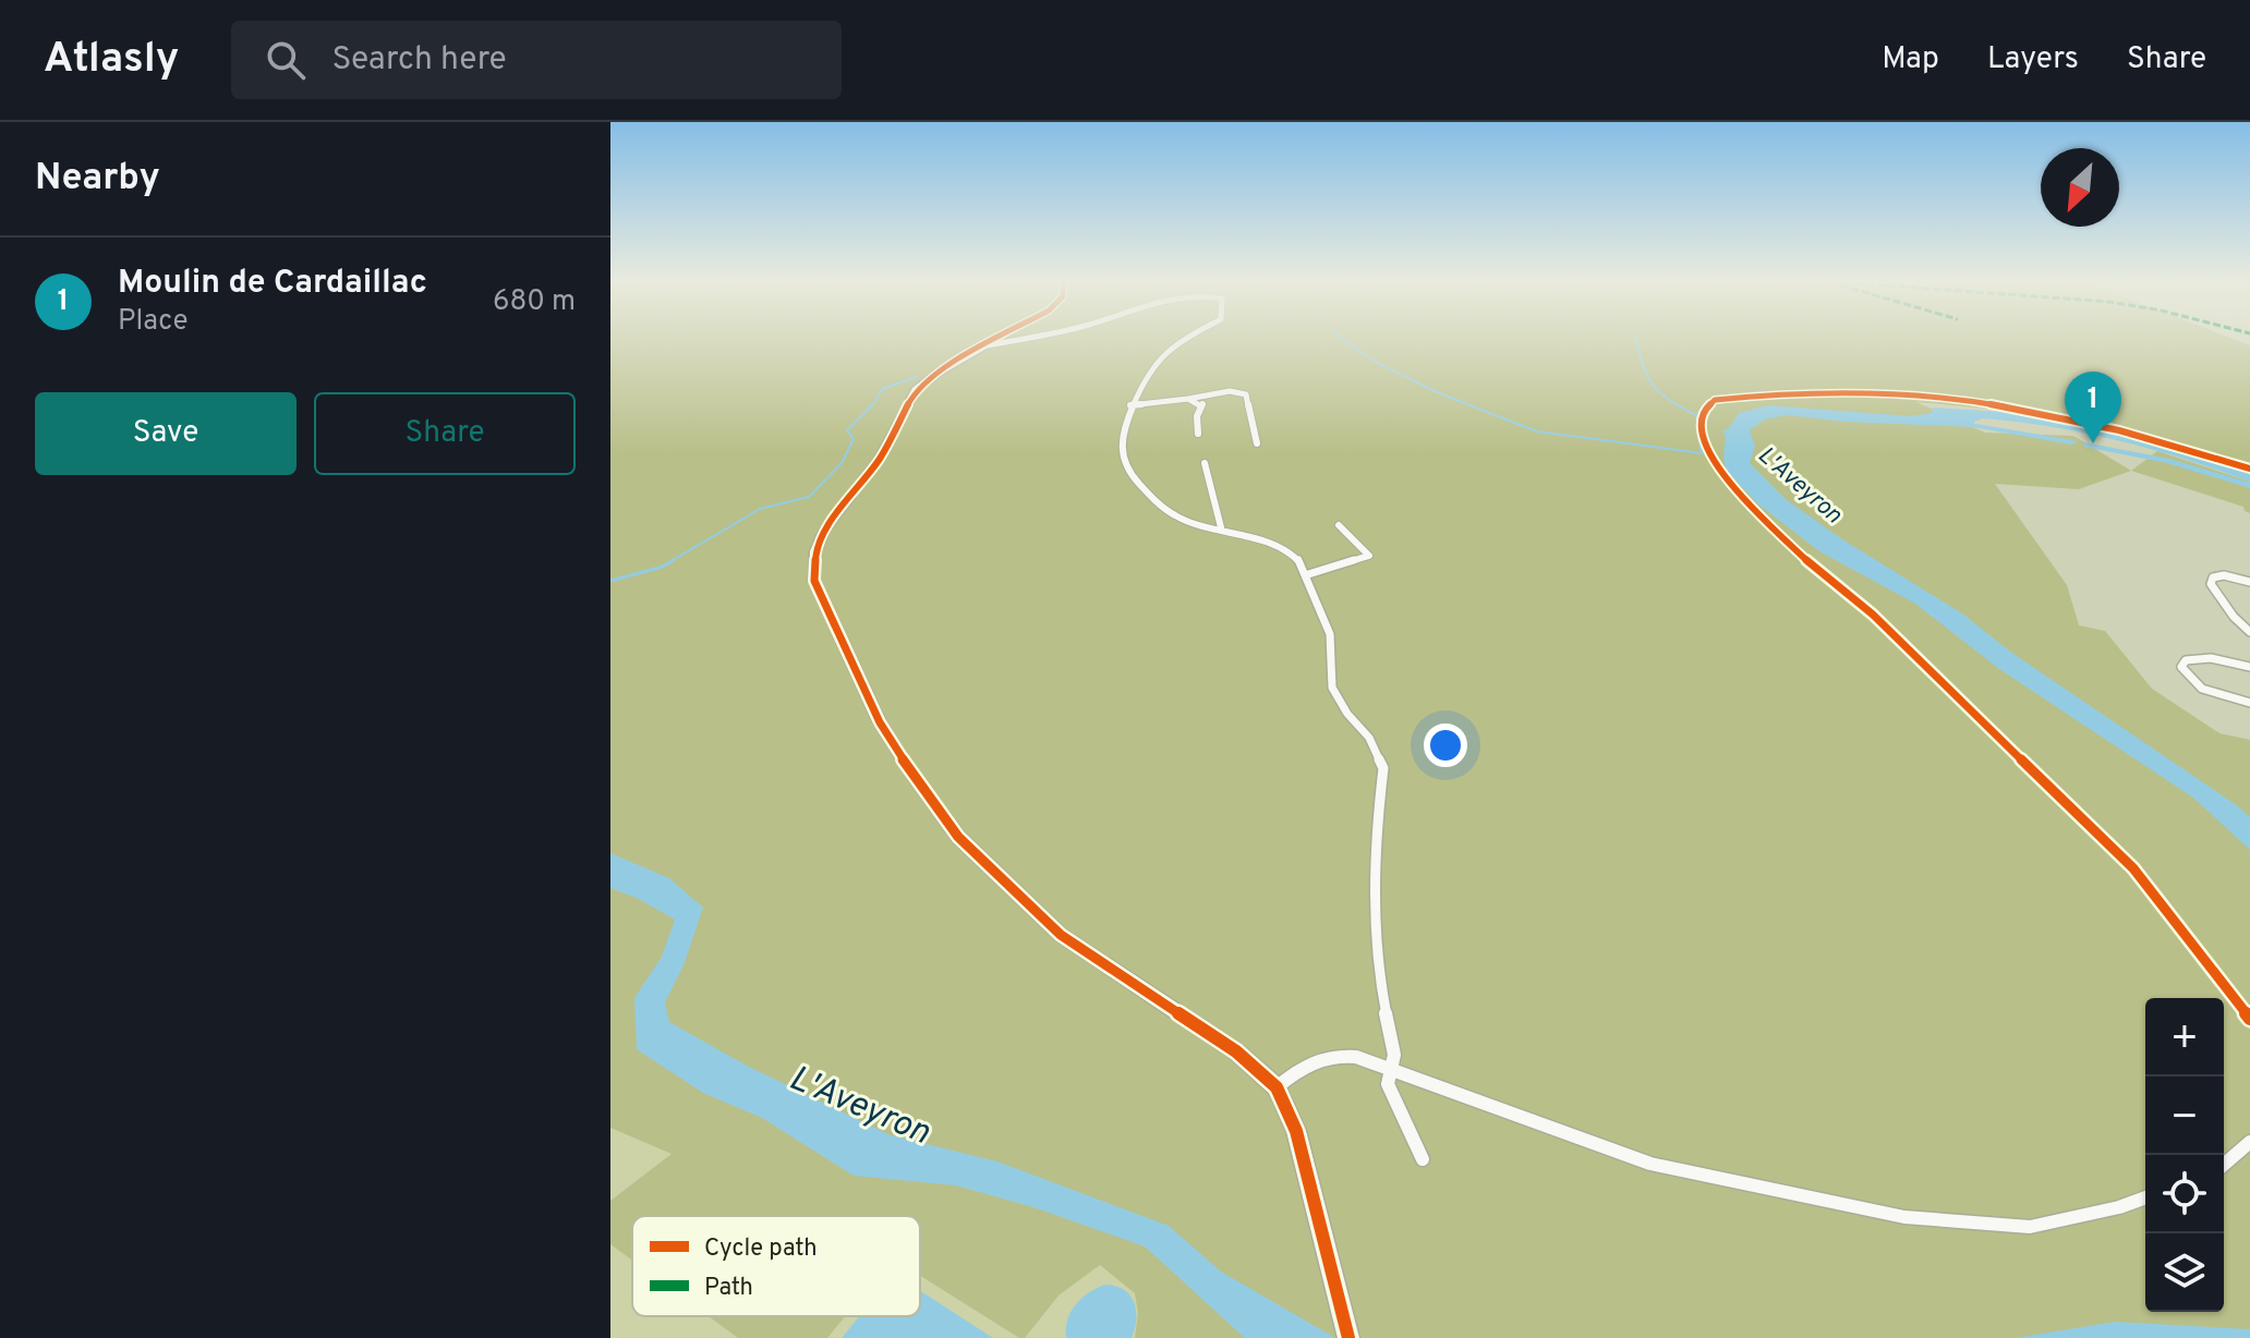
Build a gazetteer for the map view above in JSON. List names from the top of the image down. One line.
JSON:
{"water":["L'Aveyron"],"legend":["Cycle path","Path"],"north":"bottom left","page":{"header":"Atlasly","search":"Search here","nav":["Map","Layers","Share"],"heading":"Nearby","list":[{"mark":"1","name":"Moulin de Cardaillac","note":"Place","value":"680 m"}],"buttons":["Save","Share"],"pins":"1","map_buttons":["+","−"]}}
